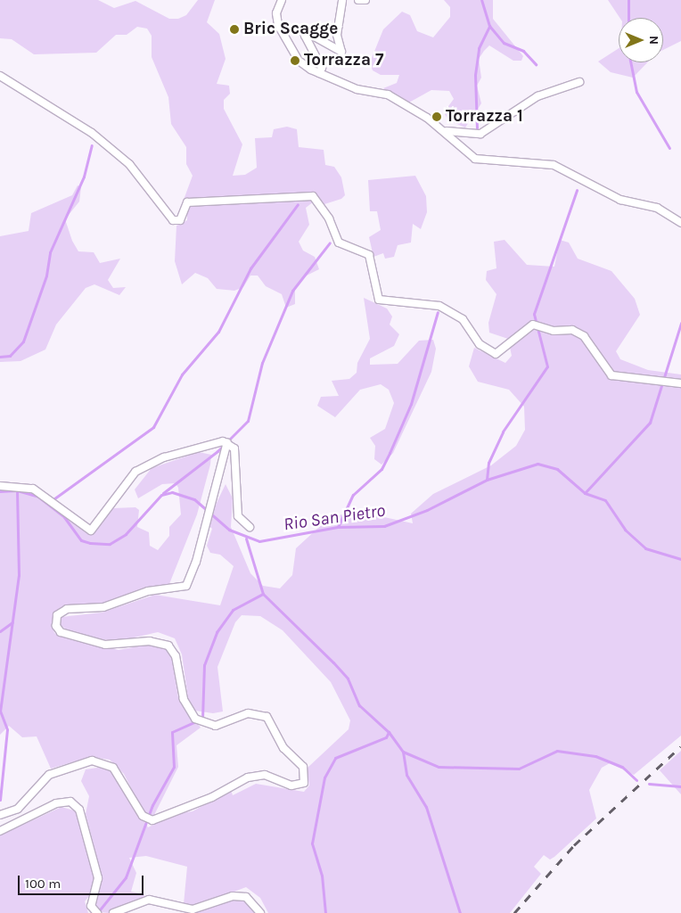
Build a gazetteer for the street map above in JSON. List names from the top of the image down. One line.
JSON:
{"water":["Rio San Pietro"],"places":["Bric Scagge","Torrazza 7","Torrazza 1"],"scale_bar":"100 m","north":"right"}
